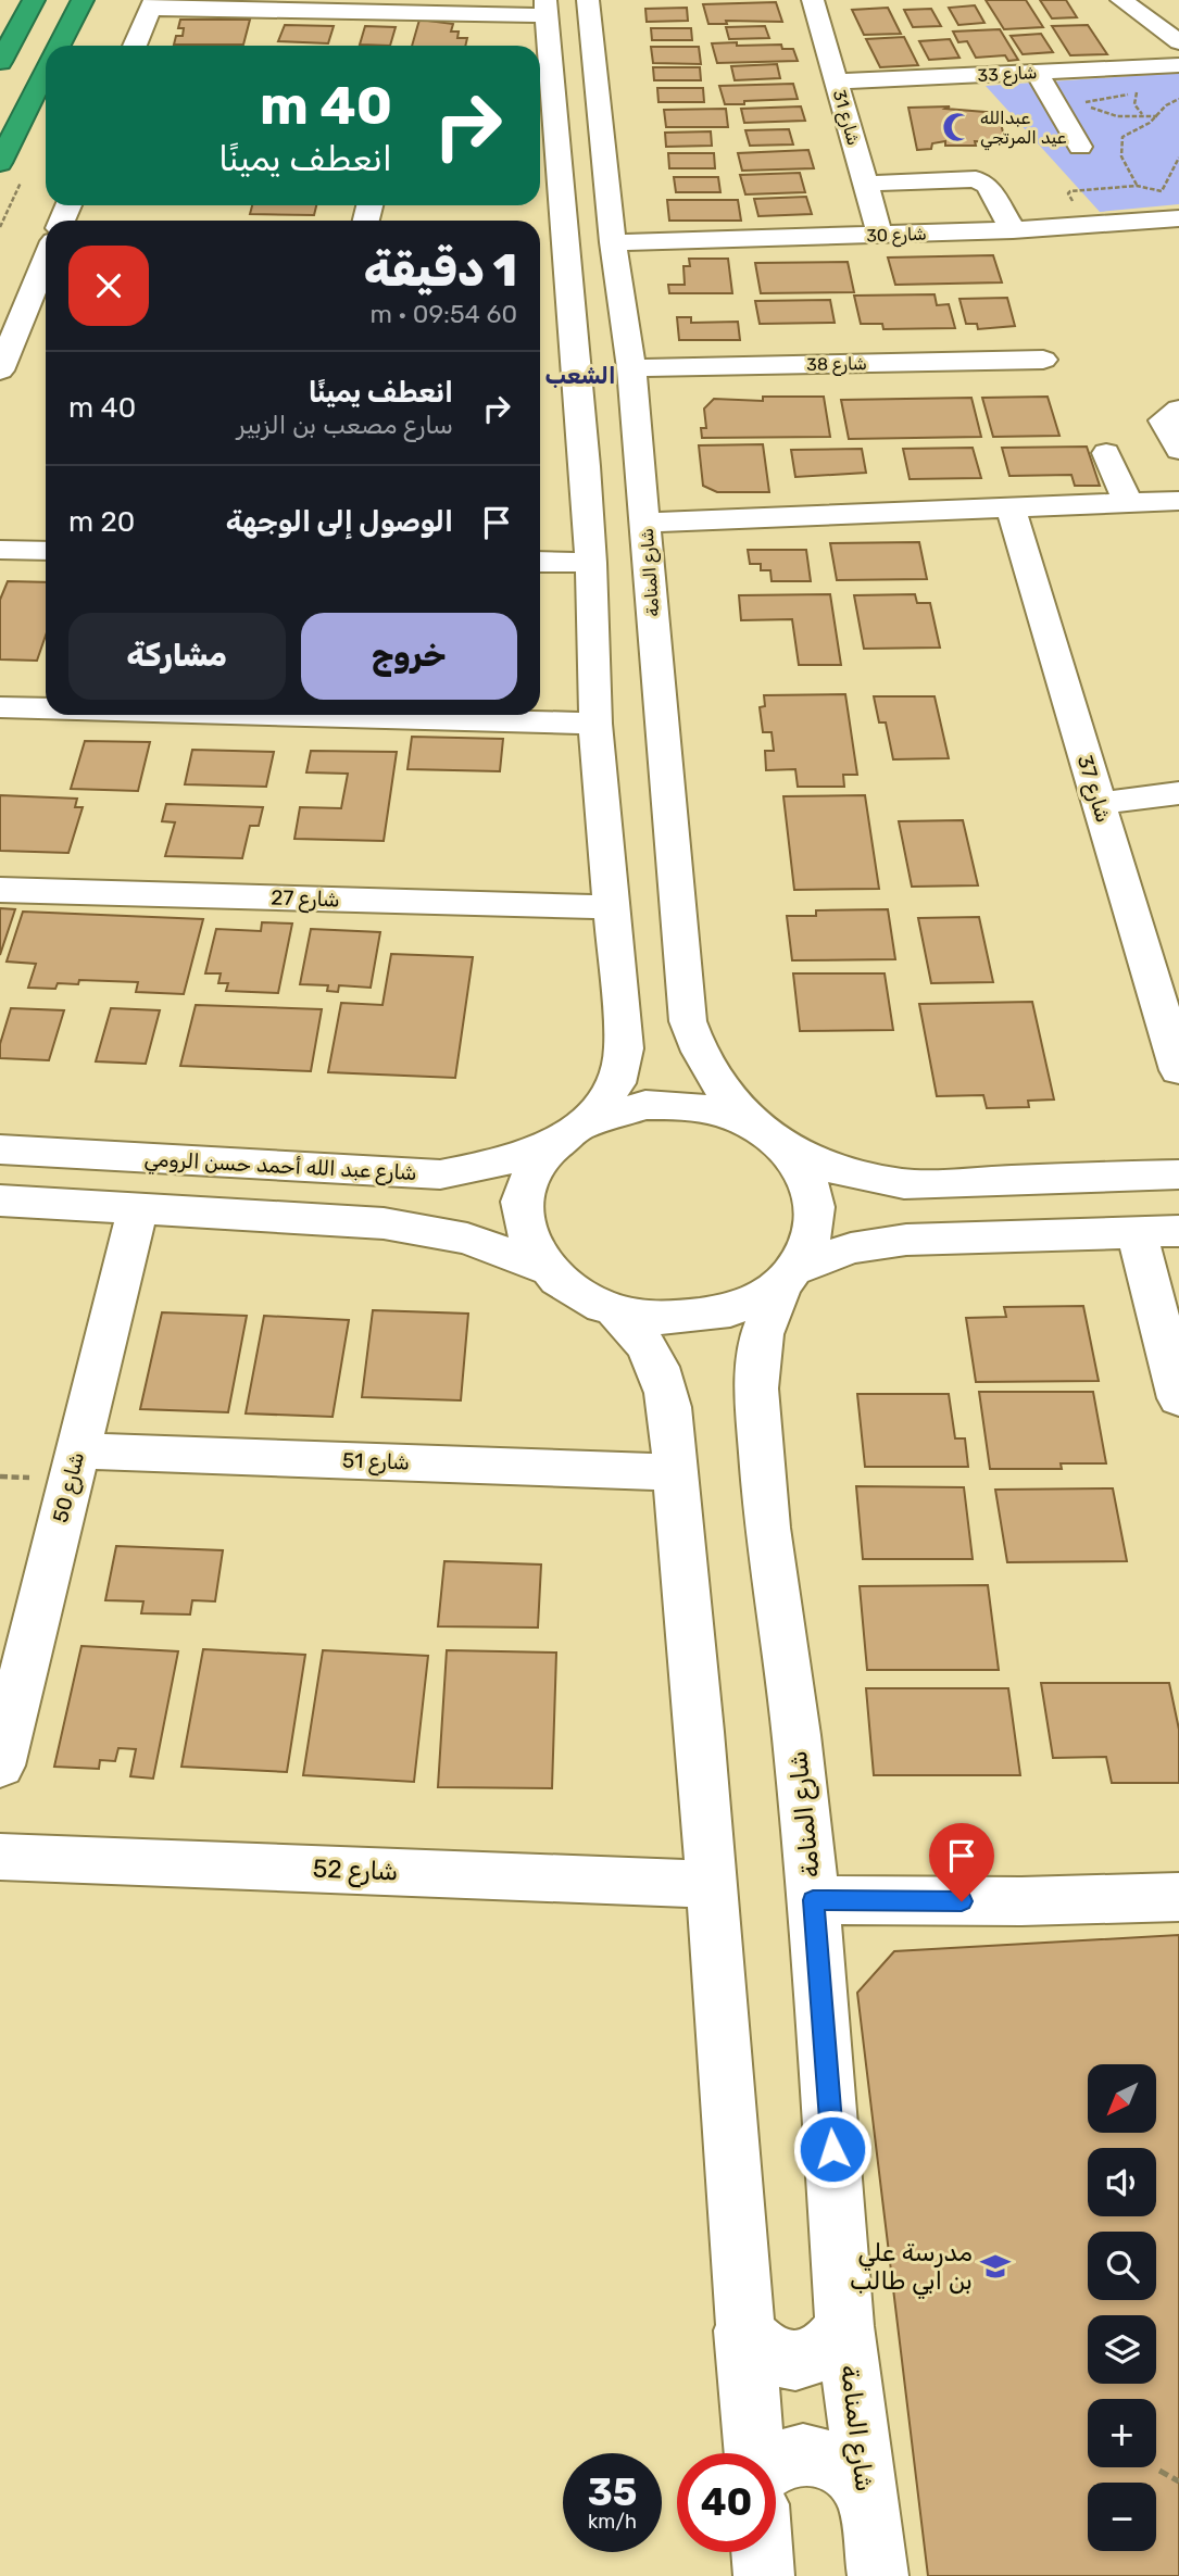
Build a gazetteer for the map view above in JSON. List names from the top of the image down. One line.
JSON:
{"streets":{"street":["شارع 33","شارع 31","شارع 30","شارع 38","شارع المنامة","شارع 37","شارع 27","شارع عبد الله أحمد حسن الرومي","شارع 51","شارع 50","شارع 52"]},"crossings":[["شارع 33","شارع 31"],["شارع 31","شارع 30"],["شارع 30","شارع المنامة"],["شارع 38","شارع المنامة"],["شارع المنامة","شارع عبد الله أحمد حسن الرومي"],["شارع 51","شارع 50"]],"districts":["الشعب"],"places":{"mosque":["عبدالله عيد المرتجي"],"school or university":["مدرسة علي بن ابي طالب"]},"north":"bottom left","page":{"turn":["40 m","انعطف يمينًا"],"heading":["1 دقيقة","60 m · 09:54"],"list":[{"name":"انعطف يمينًا","note":"سارع مصعب بن الزبير","value":"40 m"},{"name":"الوصول إلى الوجهة","value":"20 m"}],"buttons":["خروج","مشاركة"],"map_buttons":["+","−"],"speed":"35 km/h","limit":"40"}}
